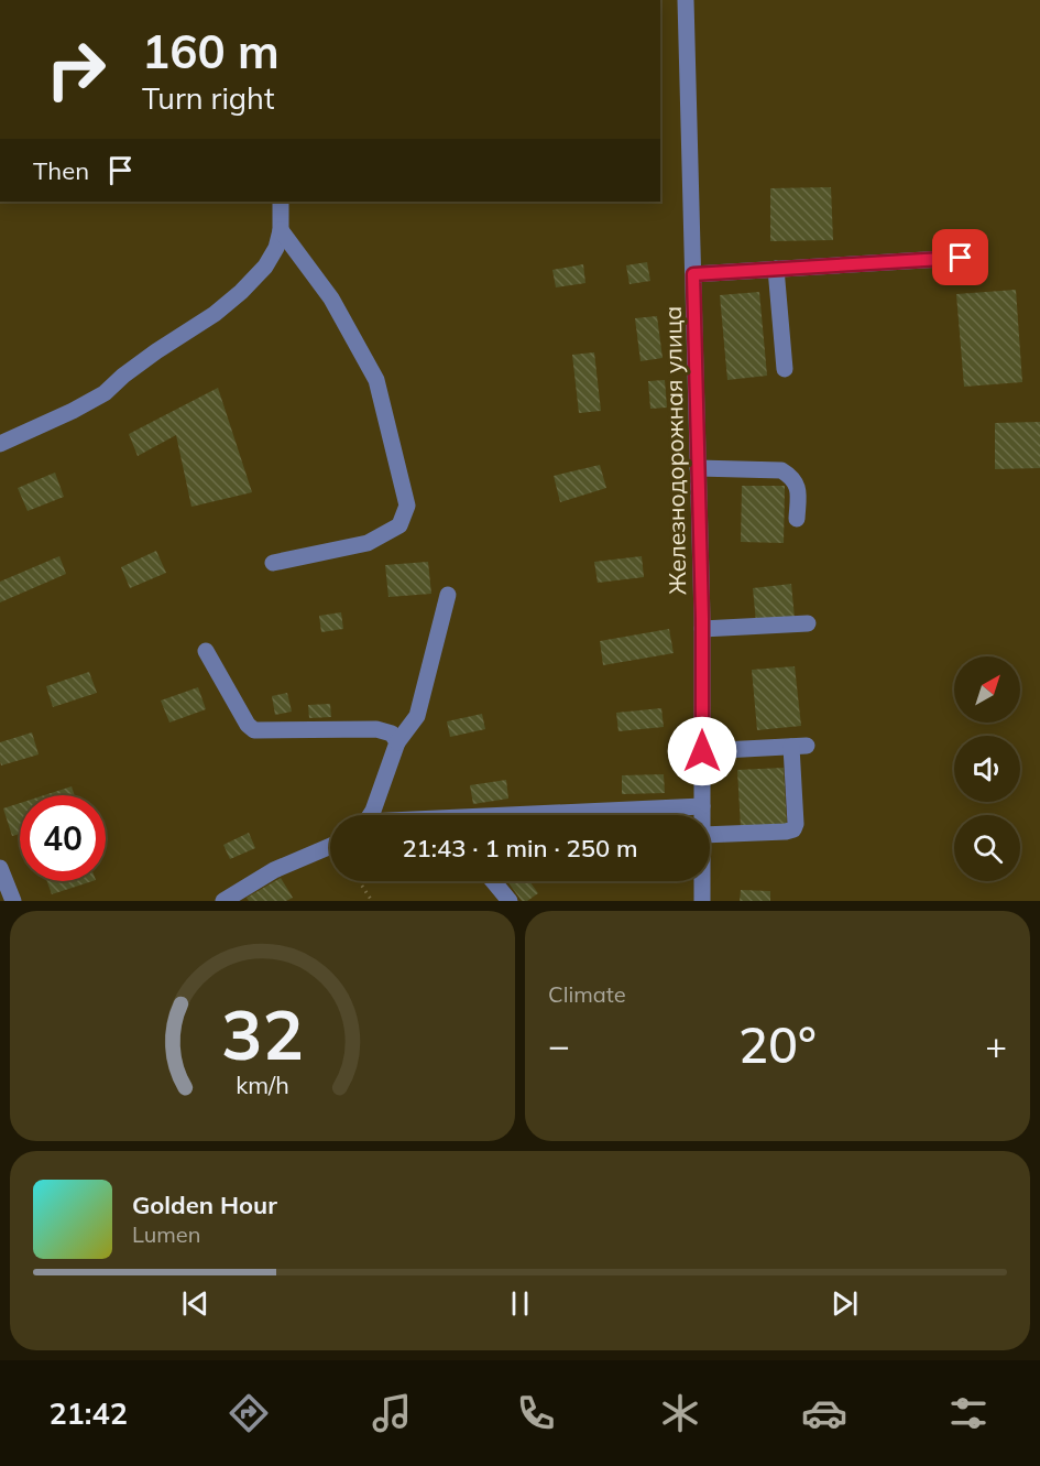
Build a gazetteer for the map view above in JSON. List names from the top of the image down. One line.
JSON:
{"streets":{"street":["Железнодорожная улица"]},"north":"top right","page":{"turn":["160 m","Turn right"],"then":"Then","limit":"40","trip":"21:43 · 1 min · 250 m","tile":"Climate","heat":["−","20°","+"],"song":["Golden Hour","Lumen"],"tabs":"21:42","gauge":["32","km/h"]}}
